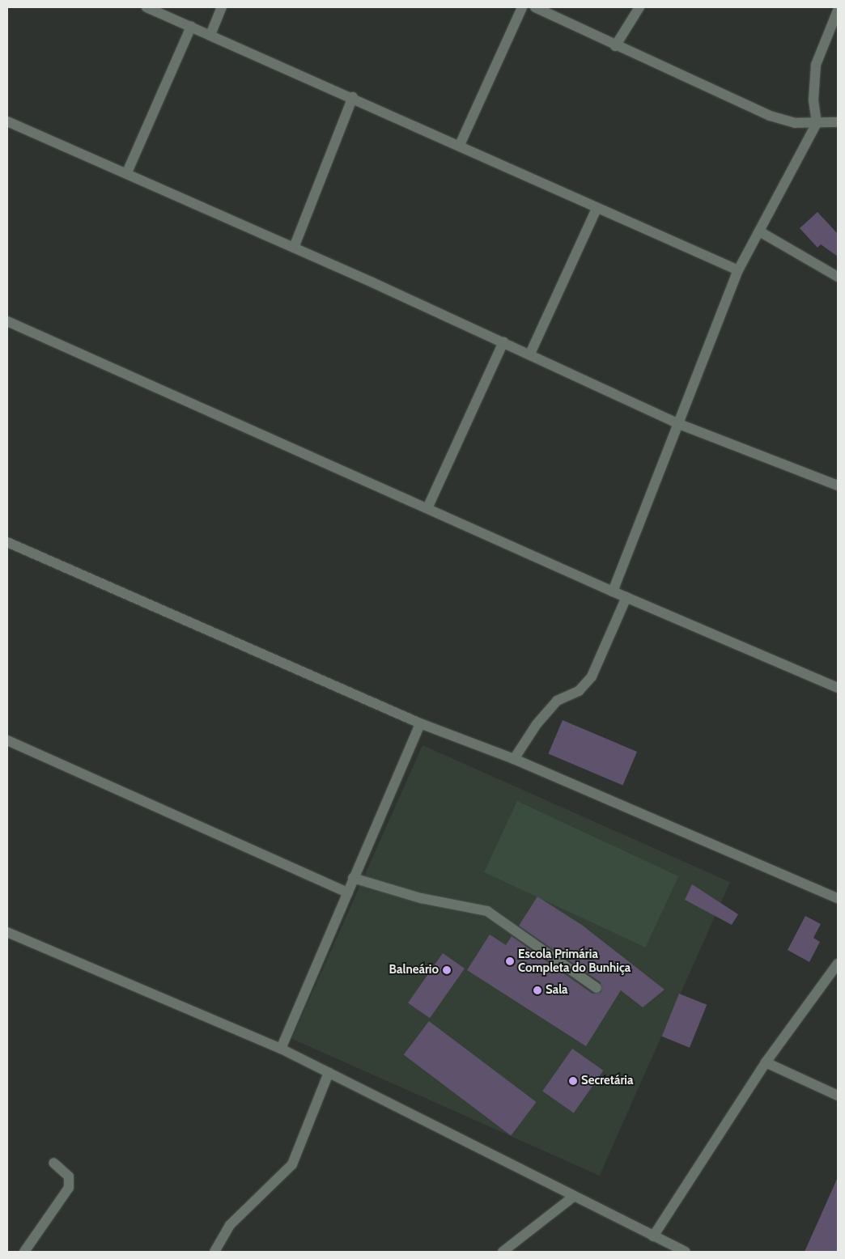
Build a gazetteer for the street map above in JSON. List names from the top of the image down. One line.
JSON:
{"places":["Escola Primária Completa do Bunhiça","Balneário","Sala","Secretária"]}
